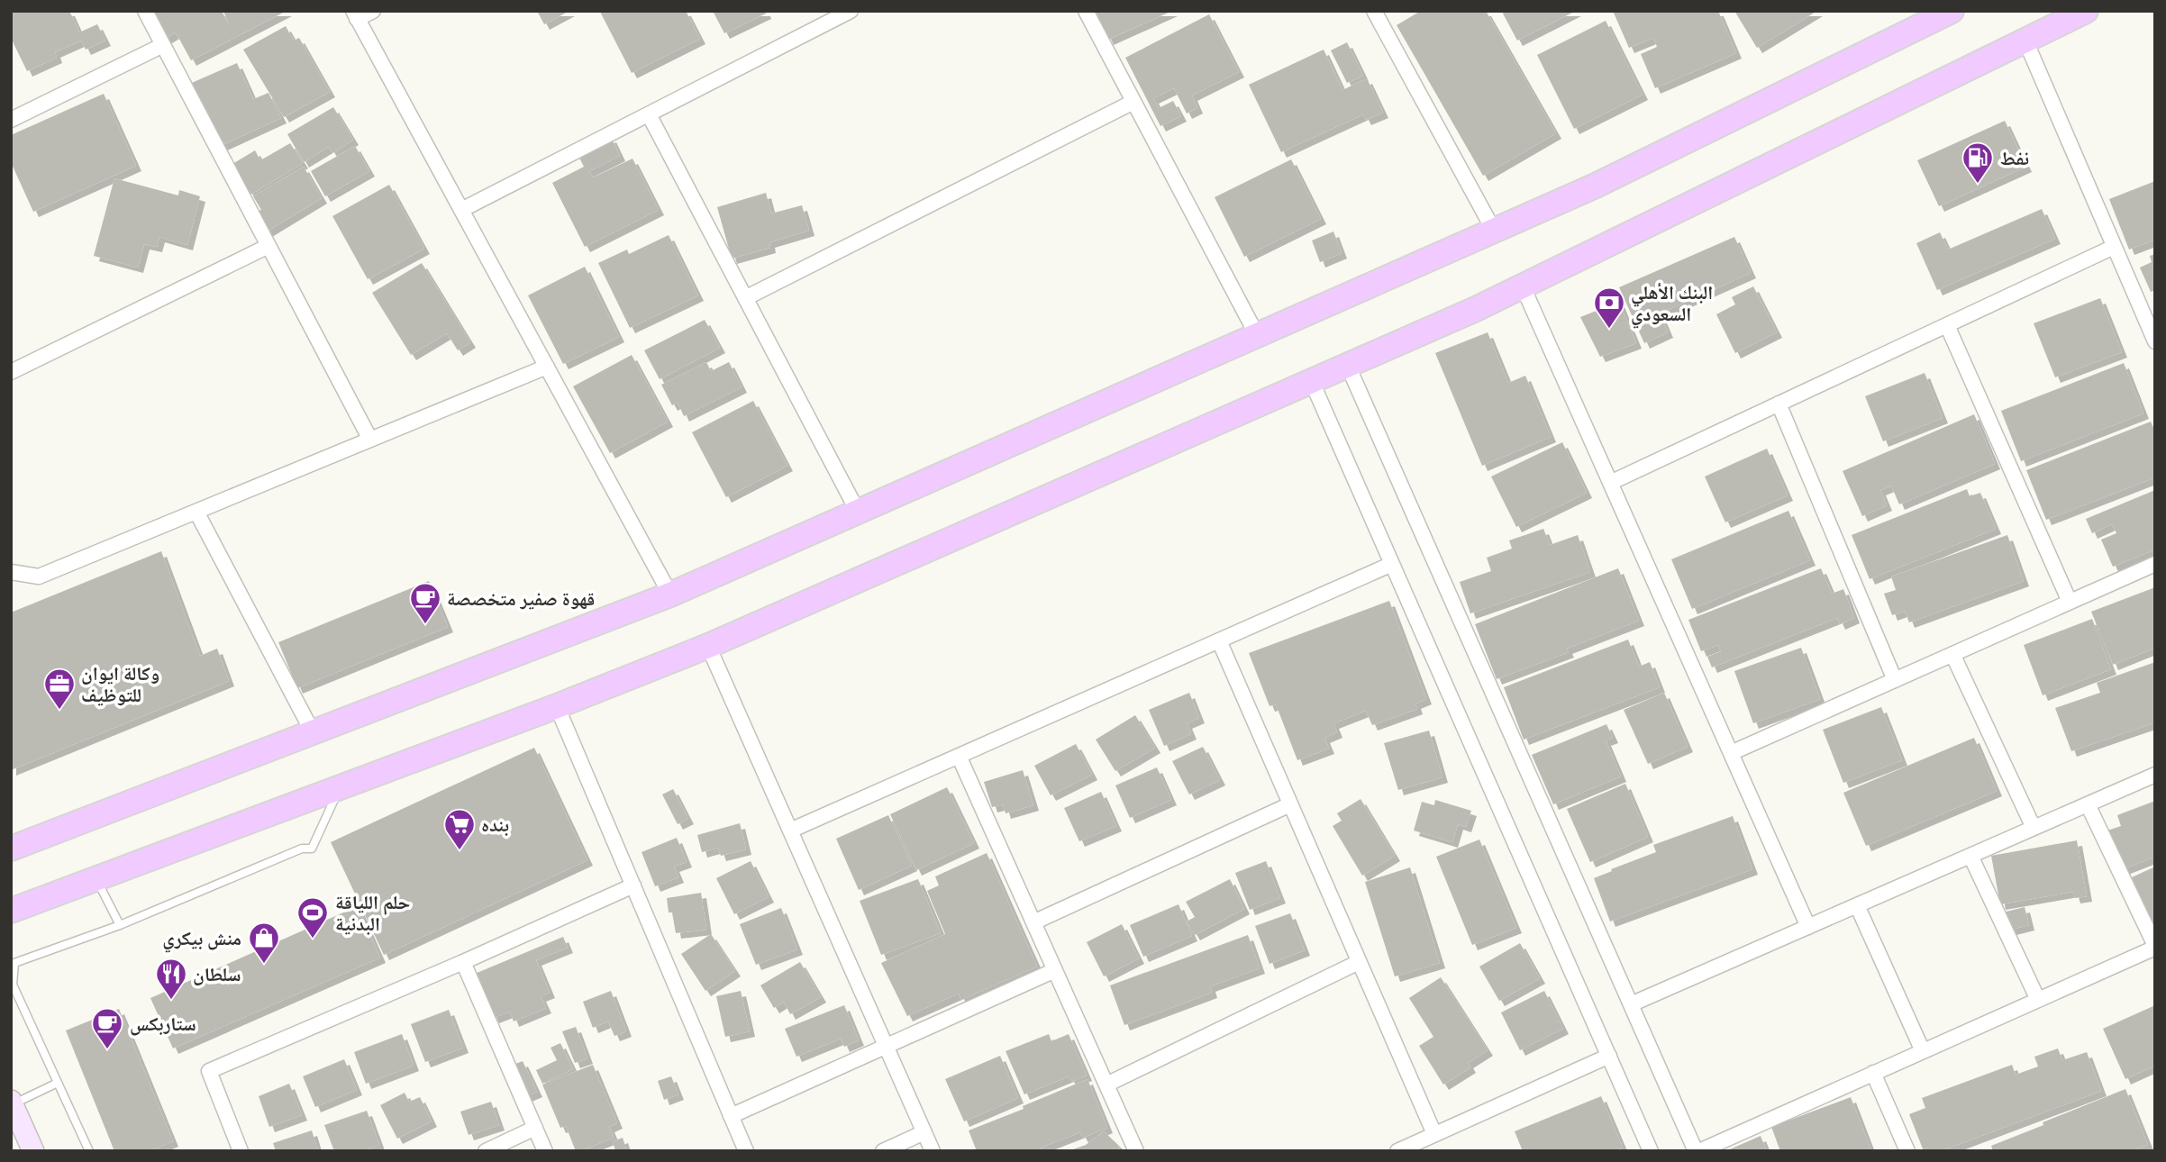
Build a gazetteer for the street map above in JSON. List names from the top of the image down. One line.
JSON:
{"places":{"fuel station":["نفط"],"bank":["البنك الأهلي السعودي"],"cafe":["قهوة صفير متخصصة","ستاربكس"],"office":["وكالة ايوان للتوظيف"],"supermarket":["بنده"],"sports":["حلم اللياقة البدنية"],"shop":["منش بيكري"],"restaurant":["سلطان"]}}
